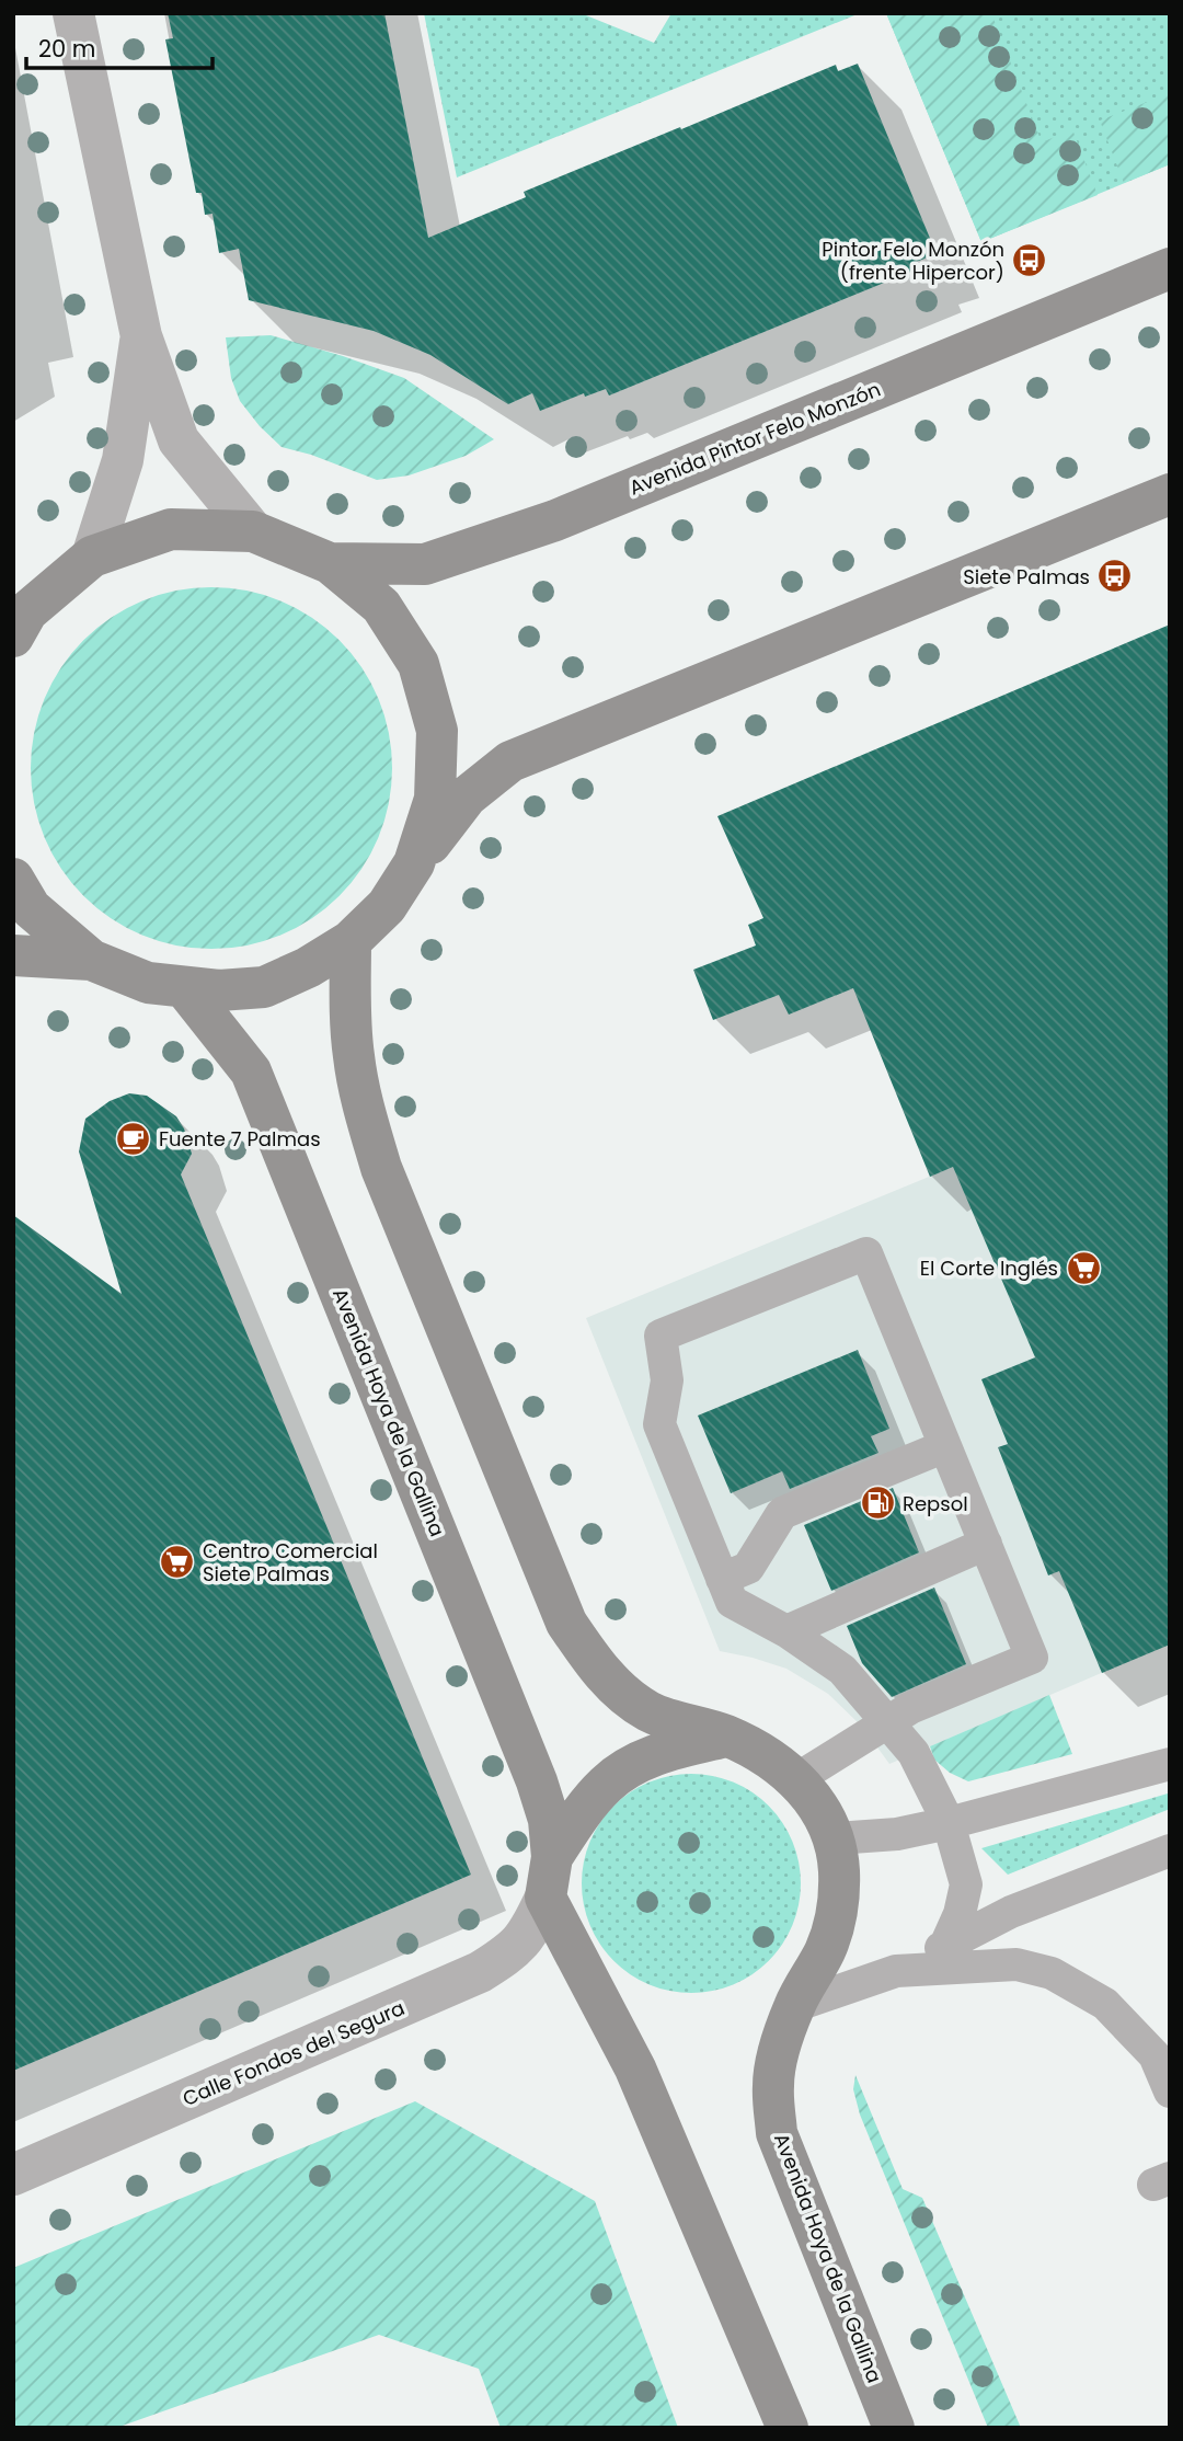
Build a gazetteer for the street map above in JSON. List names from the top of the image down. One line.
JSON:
{"streets":{"street":["Avenida Pintor Felo Monzón","Avenida Hoya de la Gallina","Calle Fondos del Segura"]},"crossings":[["Avenida Hoya de la Gallina","Calle Fondos del Segura"]],"places":{"bus stop":["Pintor Felo Monzón (frente Hipercor)","Siete Palmas"],"cafe":["Fuente 7 Palmas"],"supermarket":["El Corte Inglés","Centro Comercial Siete Palmas"],"fuel station":["Repsol"]},"scale_bar":"20 m"}
